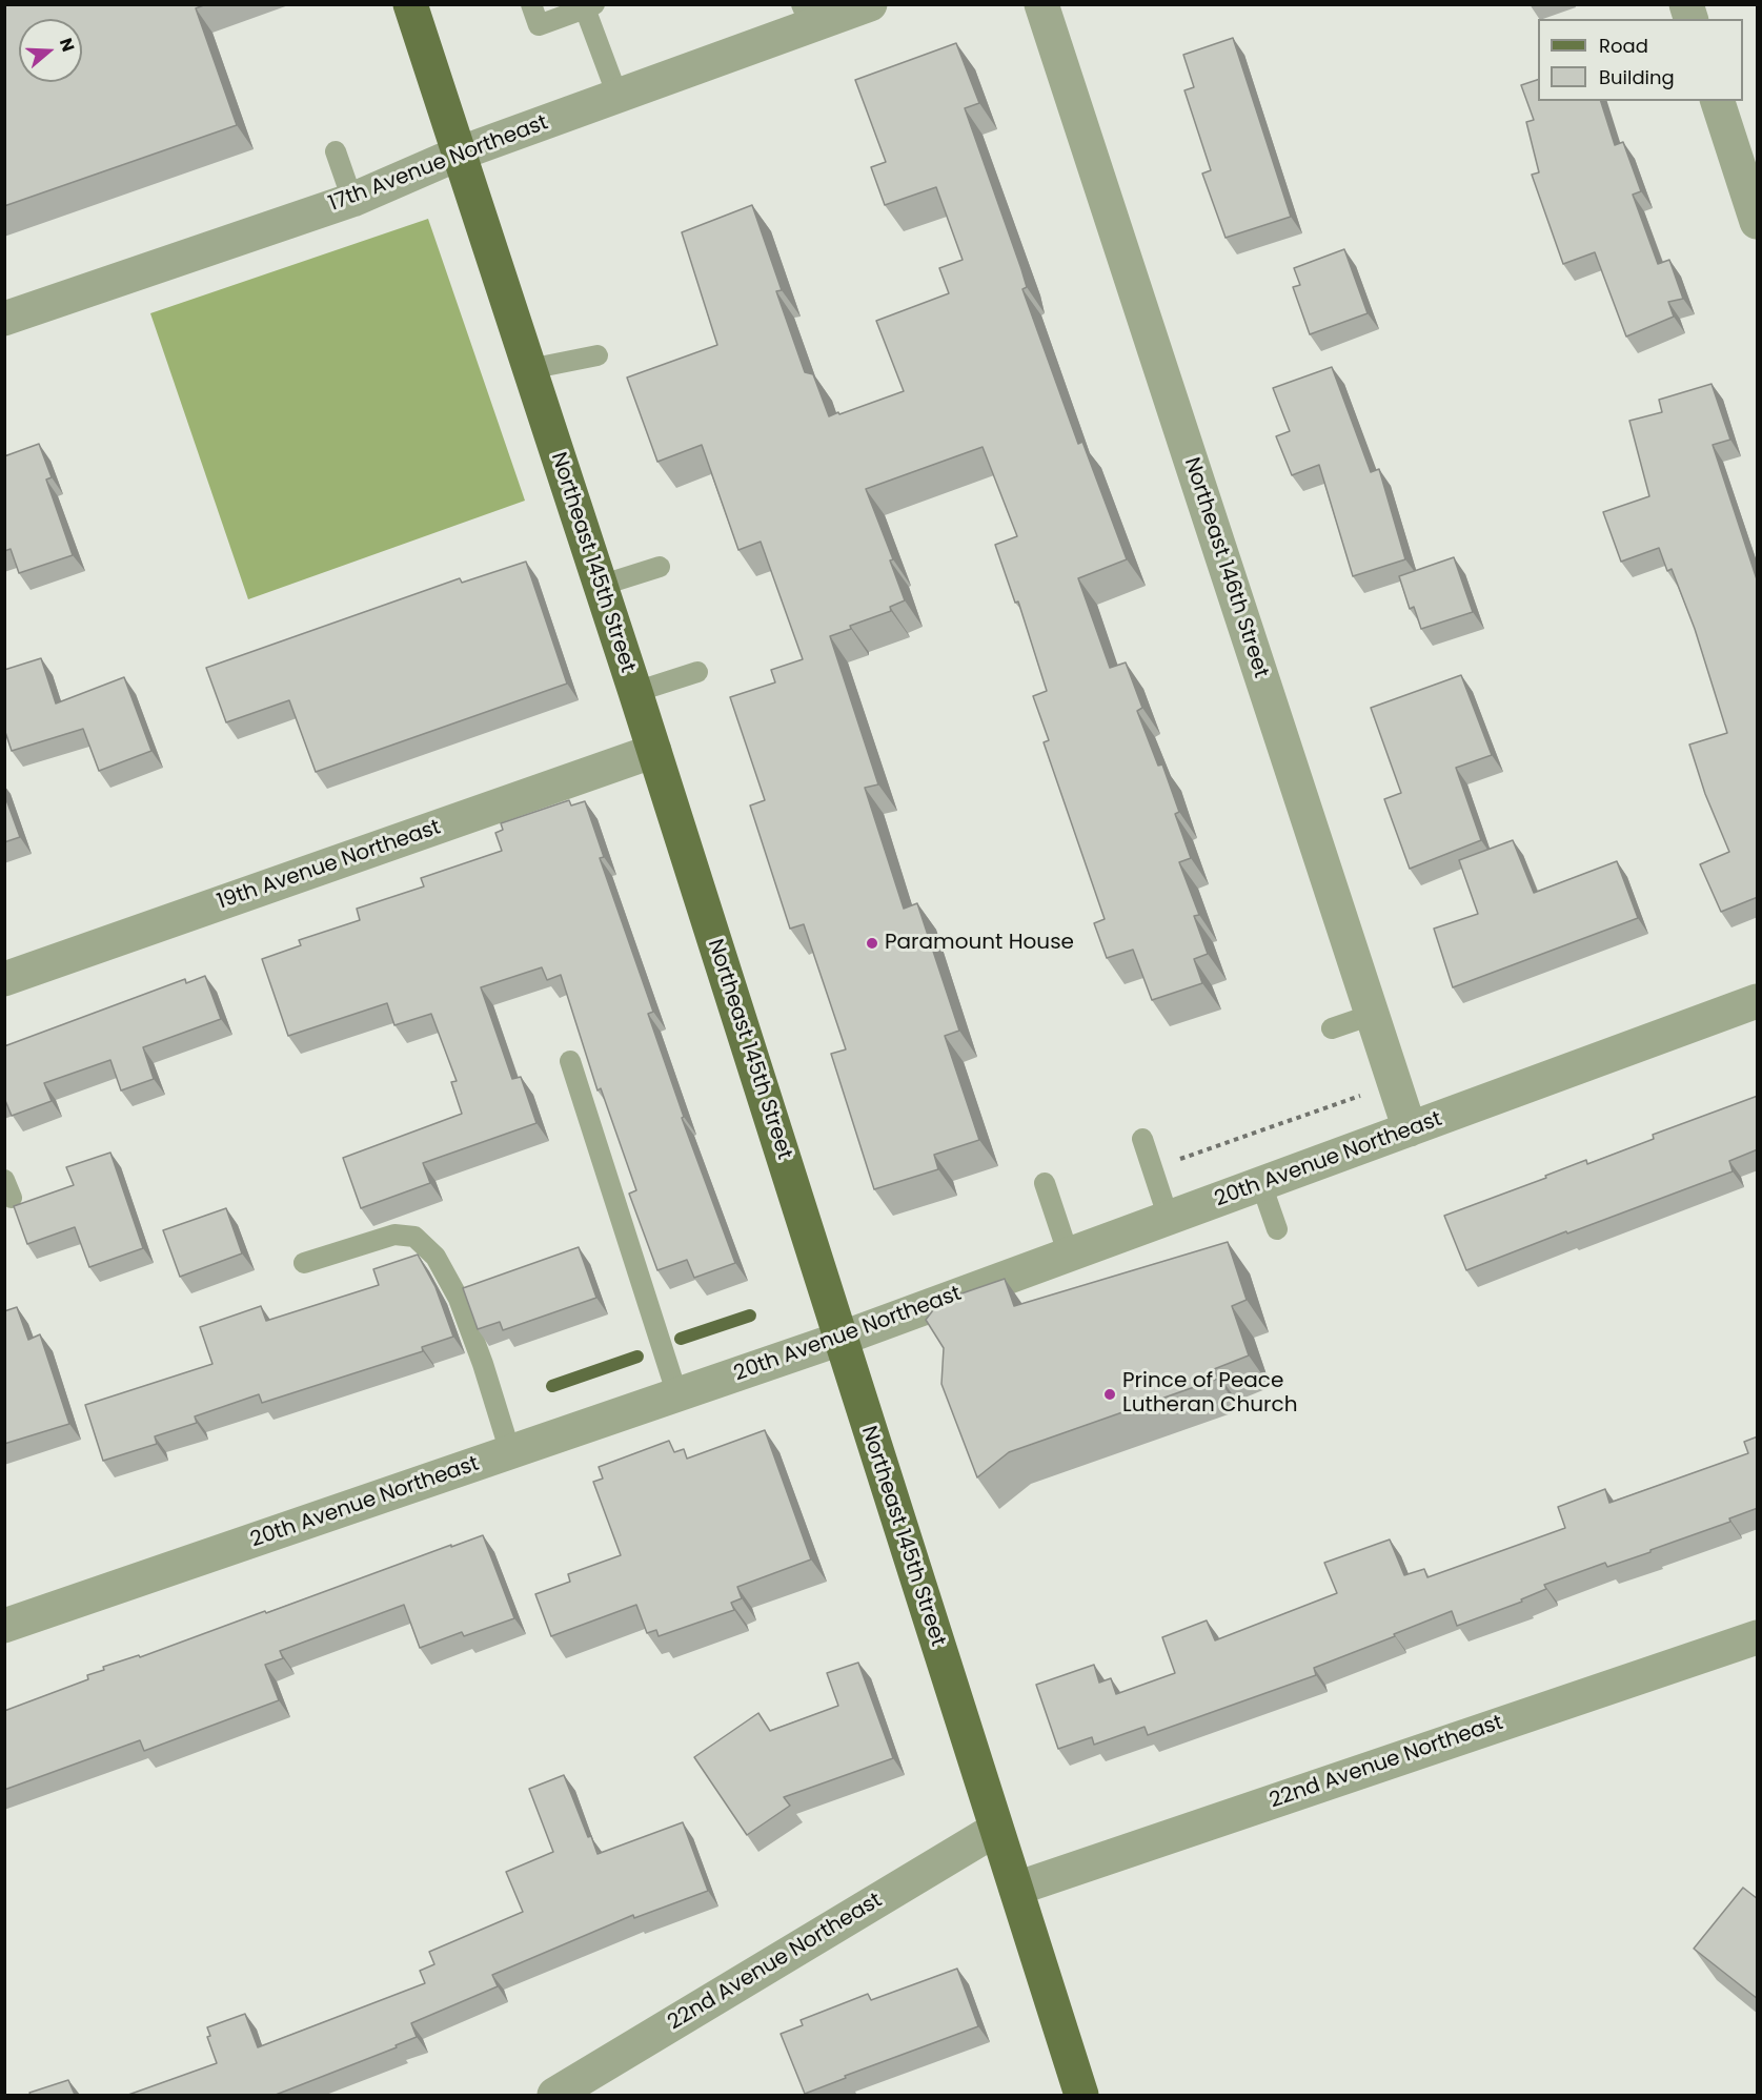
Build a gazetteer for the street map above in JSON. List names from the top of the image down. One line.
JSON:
{"streets":{"main road":["Northeast 145th Street"],"street":["17th Avenue Northeast","Northeast 146th Street","19th Avenue Northeast","20th Avenue Northeast","22nd Avenue Northeast"]},"crossings":[["17th Avenue Northeast","Northeast 145th Street"],["Northeast 145th Street","19th Avenue Northeast"],["Northeast 145th Street","20th Avenue Northeast"],["Northeast 145th Street","22nd Avenue Northeast"],["Northeast 146th Street","20th Avenue Northeast"]],"places":["Paramount House","Prince of Peace Lutheran Church"],"legend":["Road","Building"],"north":"right"}
